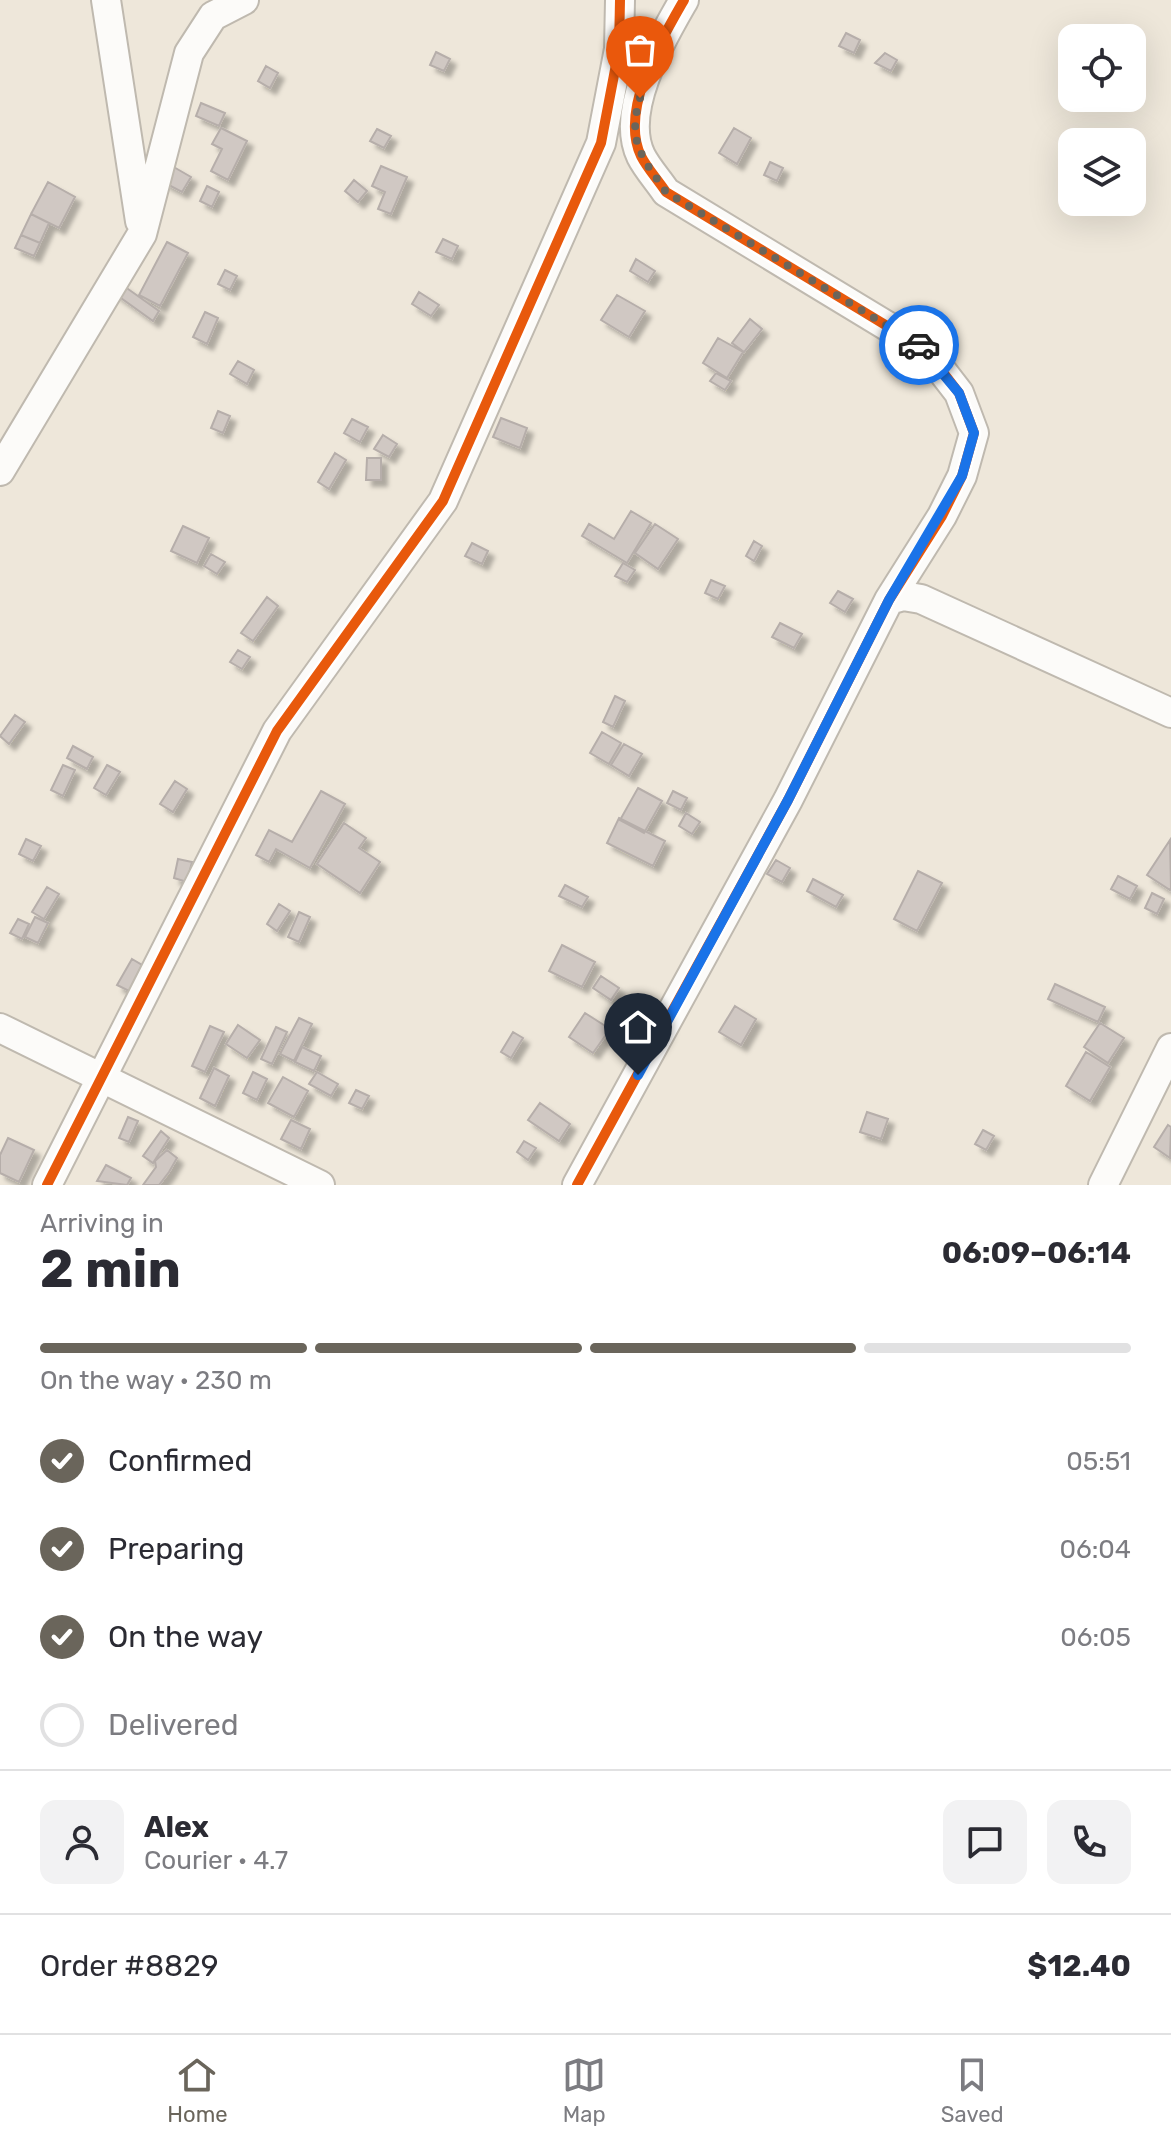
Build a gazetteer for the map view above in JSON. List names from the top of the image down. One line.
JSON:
{"page":{"heading":["2 min","Arriving in","06:09–06:14"],"panel":["Alex","Courier · 4.7","Order #8829","$12.40"],"bar":"On the way · 230 m","list":[["Confirmed","05:51"],["Preparing","06:04"],["On the way","06:05"],"Delivered"],"tabs":["Home","Map","Saved"]}}
